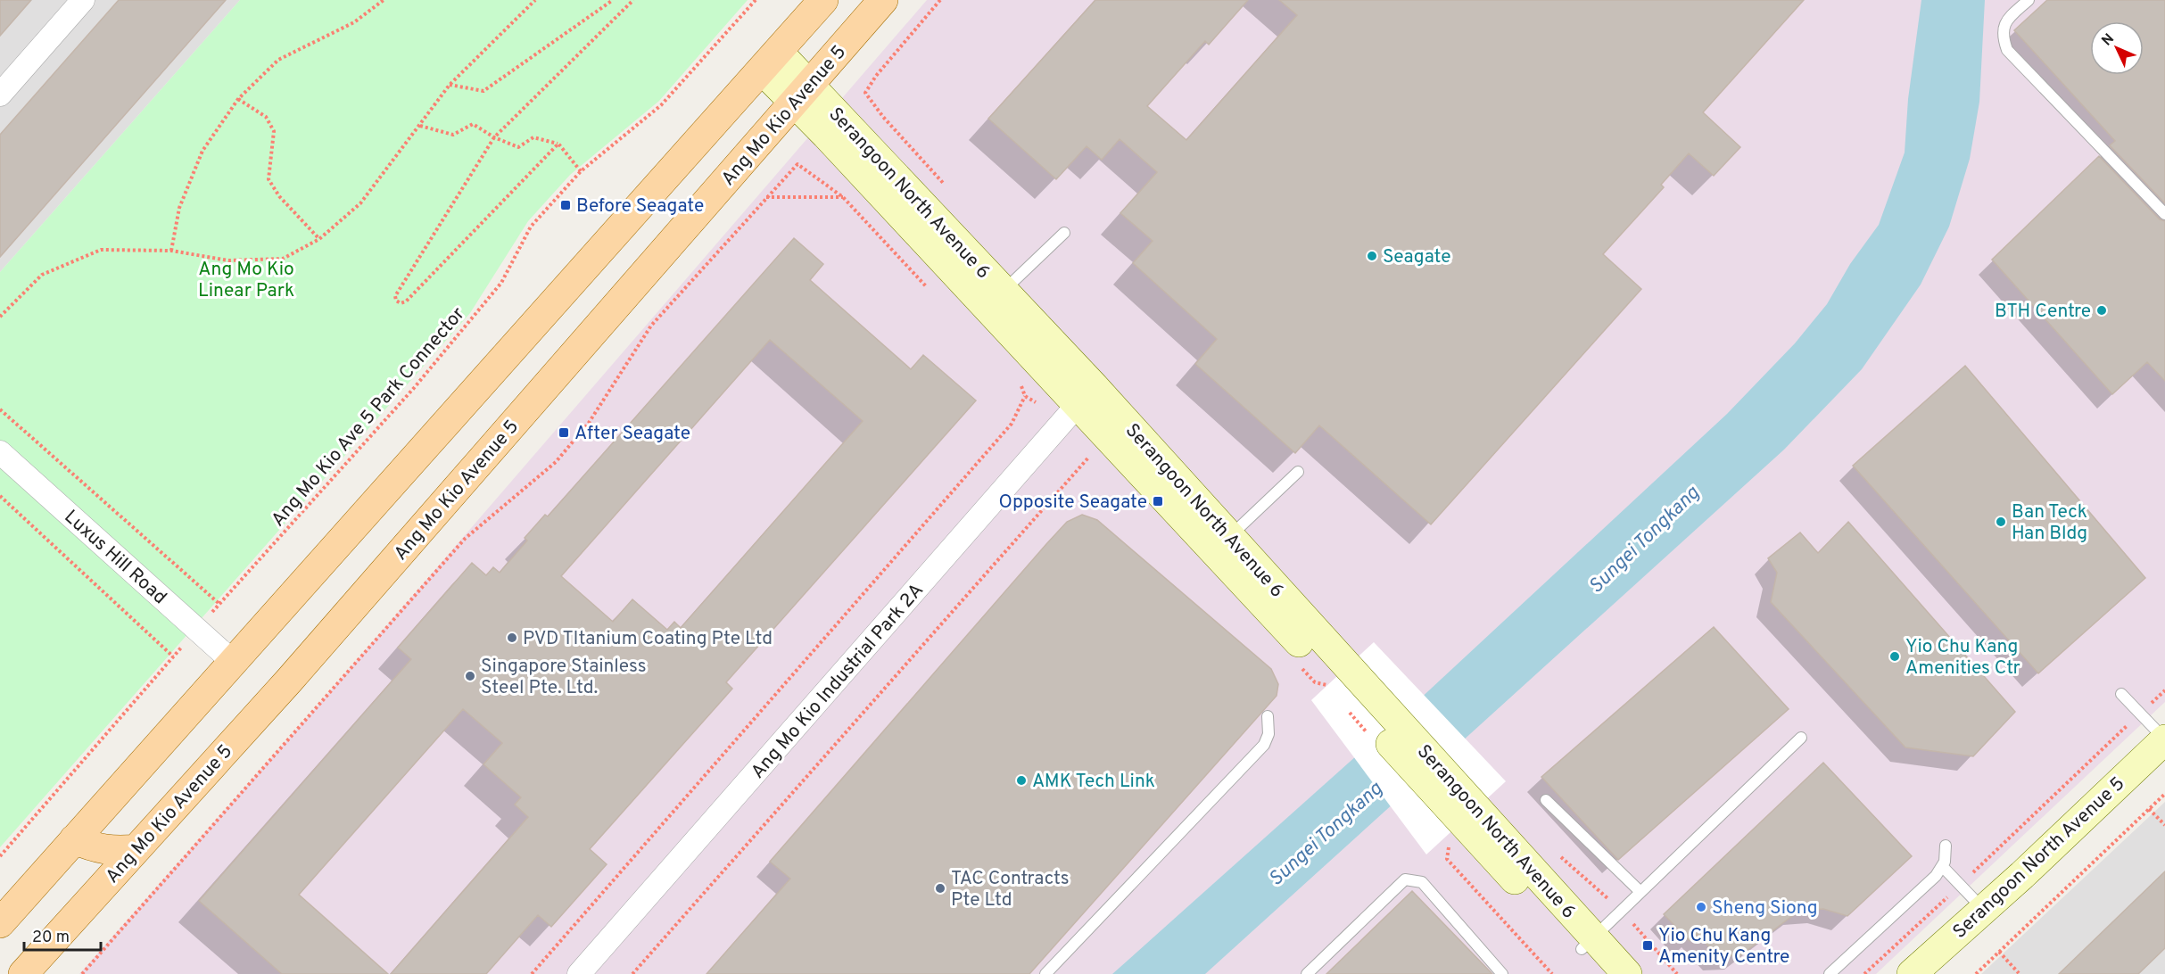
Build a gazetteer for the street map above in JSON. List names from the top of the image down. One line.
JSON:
{"streets":{"main road":["Ang Mo Kio Avenue 5"],"street":["Serangoon North Avenue 6","Luxus Hill Road","Ang Mo Kio Industrial Park 2A","Serangoon North Avenue 5"],"path":["Ang Mo Kio Ave 5 Park Connector"]},"crossings":[["Ang Mo Kio Avenue 5","Serangoon North Avenue 6"],["Serangoon North Avenue 6","Ang Mo Kio Industrial Park 2A"],["Ang Mo Kio Ave 5 Park Connector","Luxus Hill Road"]],"water":["Sungei Tongkang"],"parks":["Ang Mo Kio Linear Park"],"places":{"transit":["Before Seagate","After Seagate","Opposite Seagate","Yio Chu Kang Amenity Centre"],"other":["Seagate","BTH Centre","Ban Teck Han Bldg","PVD TItanium Coating Pte Ltd","Yio Chu Kang Amenities Ctr","Singapore Stainless Steel Pte. Ltd.","AMK Tech Link","TAC Contracts Pte Ltd","Sheng Siong"]},"scale_bar":"20 m","north":"top left"}
